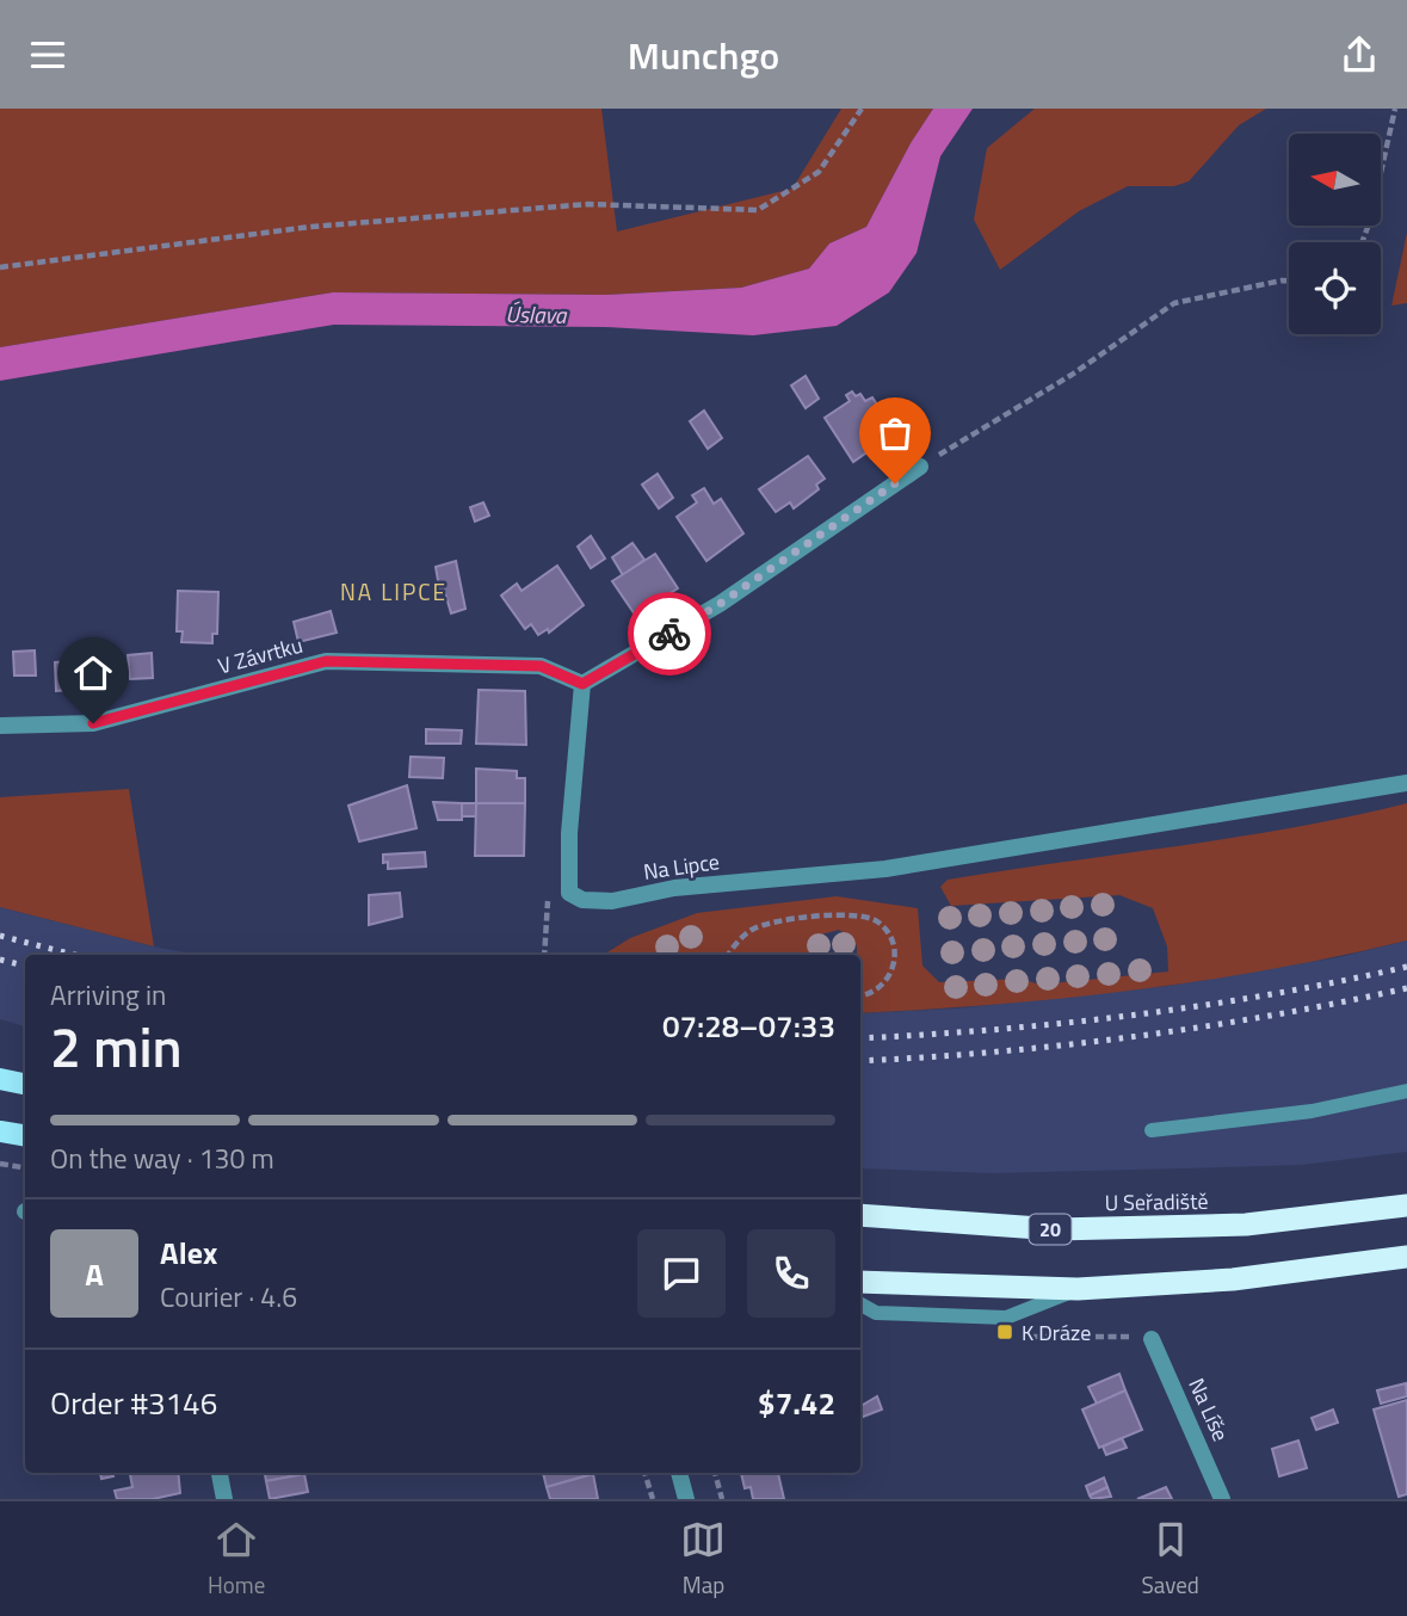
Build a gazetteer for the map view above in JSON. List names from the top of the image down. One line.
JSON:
{"streets":{"highway":["U Seřadiště","20"],"street":["V Závrtku","Na Lipce","Na Líše"]},"districts":["NA LIPCE"],"water":["Úslava"],"places":{"transit":["K Dráze"]},"north":"left","page":{"header":"Munchgo","heading":["2 min","Arriving in","07:28–07:33"],"panel":["Alex","Courier · 4.6","Order #3146","$7.42"],"bar":"On the way · 130 m","round":"A","tabs":["Home","Map","Saved"]}}
